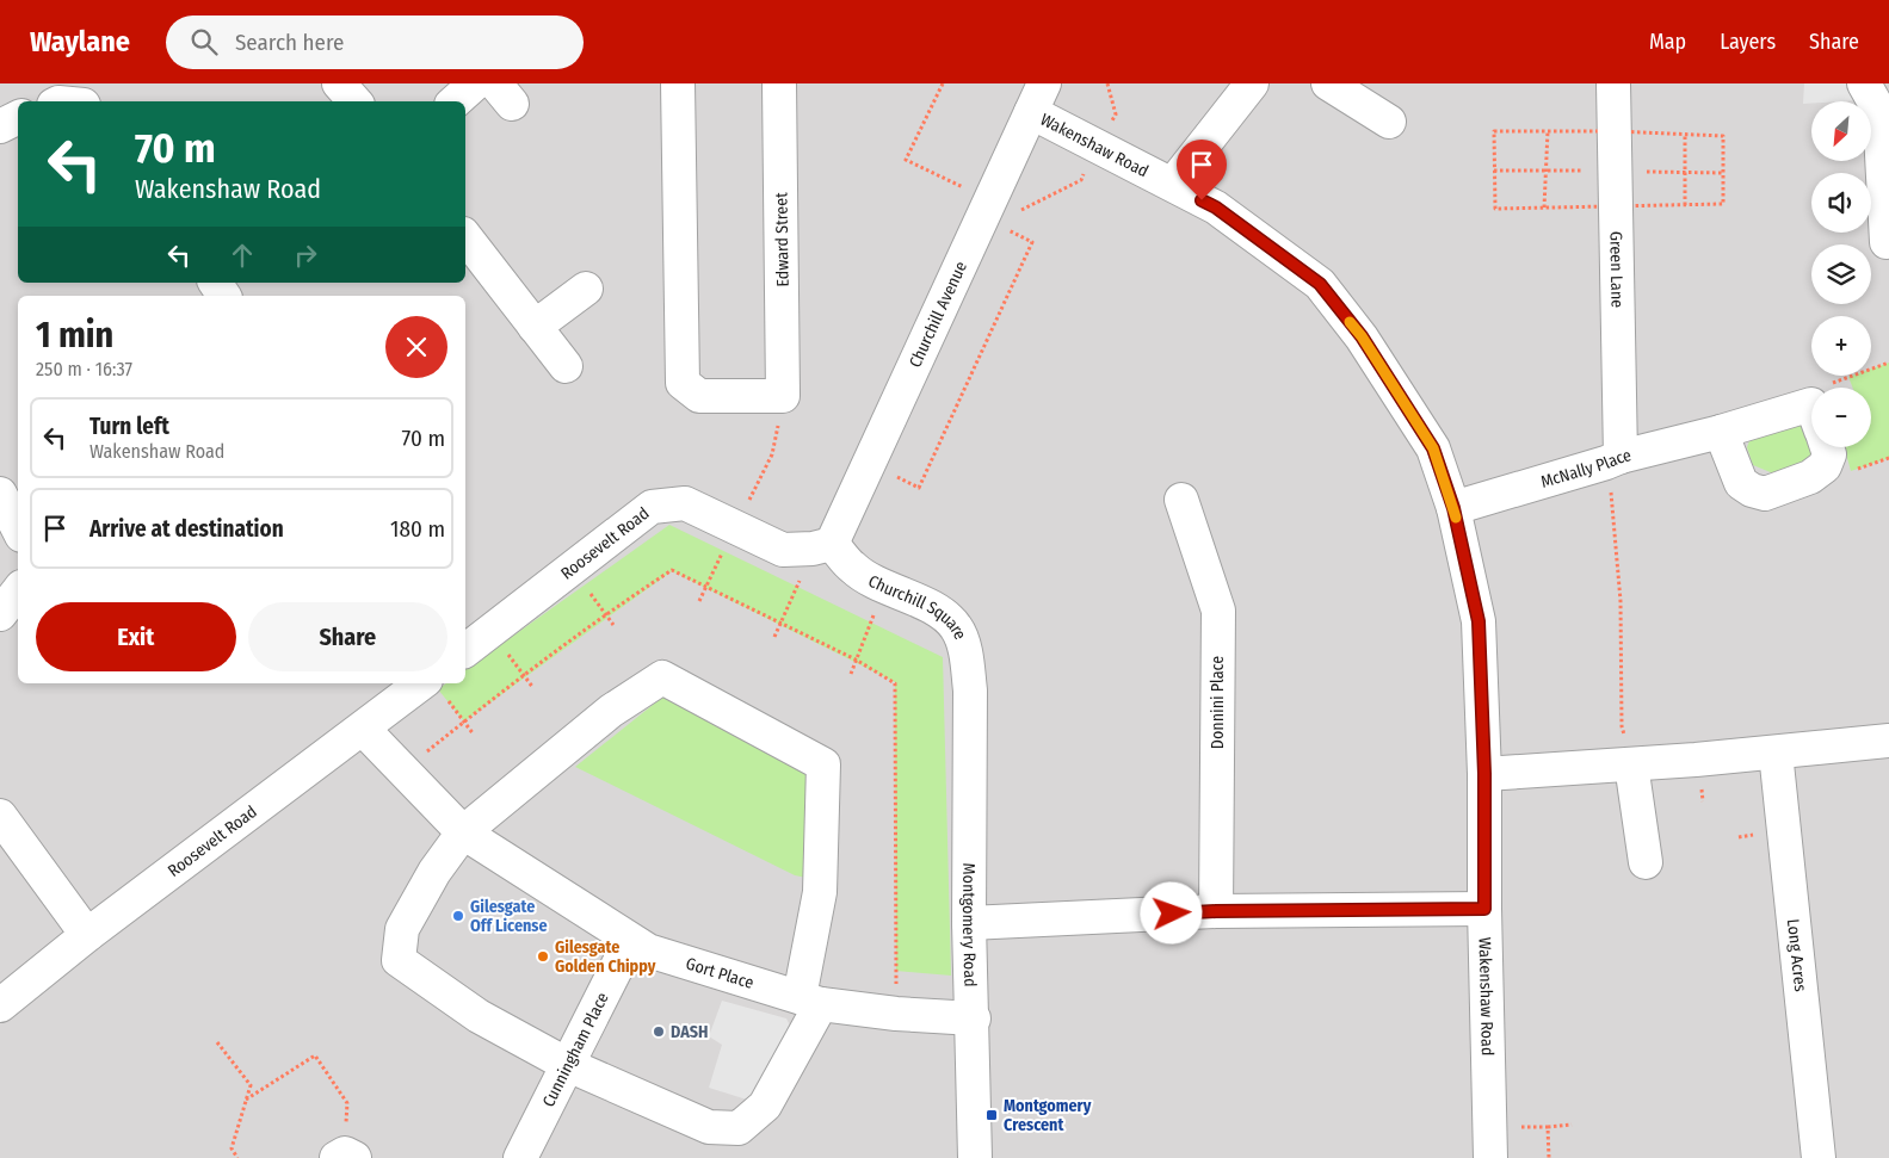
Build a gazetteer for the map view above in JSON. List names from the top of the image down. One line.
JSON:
{"streets":{"street":["Wakenshaw Road","Edward Street","Green Lane","Churchill Avenue","McNally Place","Roosevelt Road","Churchill Square","Donnini Place","Montgomery Road","Long Acres","Gort Place","Cunningham Place"]},"crossings":[["Wakenshaw Road","Churchill Avenue"],["Wakenshaw Road","McNally Place"],["Green Lane","McNally Place"],["Churchill Avenue","Roosevelt Road"],["Churchill Avenue","Churchill Square"],["Roosevelt Road","Churchill Square"],["Roosevelt Road","Gort Place"],["Churchill Square","Montgomery Road"],["Montgomery Road","Gort Place"],["Gort Place","Cunningham Place"]],"places":{"other":["Gilesgate Off License","Gilesgate Golden Chippy","DASH"],"transit":["Montgomery Crescent"]},"north":"bottom left","page":{"header":"Waylane","search":"Search here","nav":["Map","Layers","Share"],"map_buttons":["+","−"],"turn":["70 m","Wakenshaw Road"],"heading":["1 min","250 m · 16:37"],"list":[{"name":"Turn left","note":"Wakenshaw Road","value":"70 m"},{"name":"Arrive at destination","value":"180 m"}],"buttons":["Exit","Share"]}}
